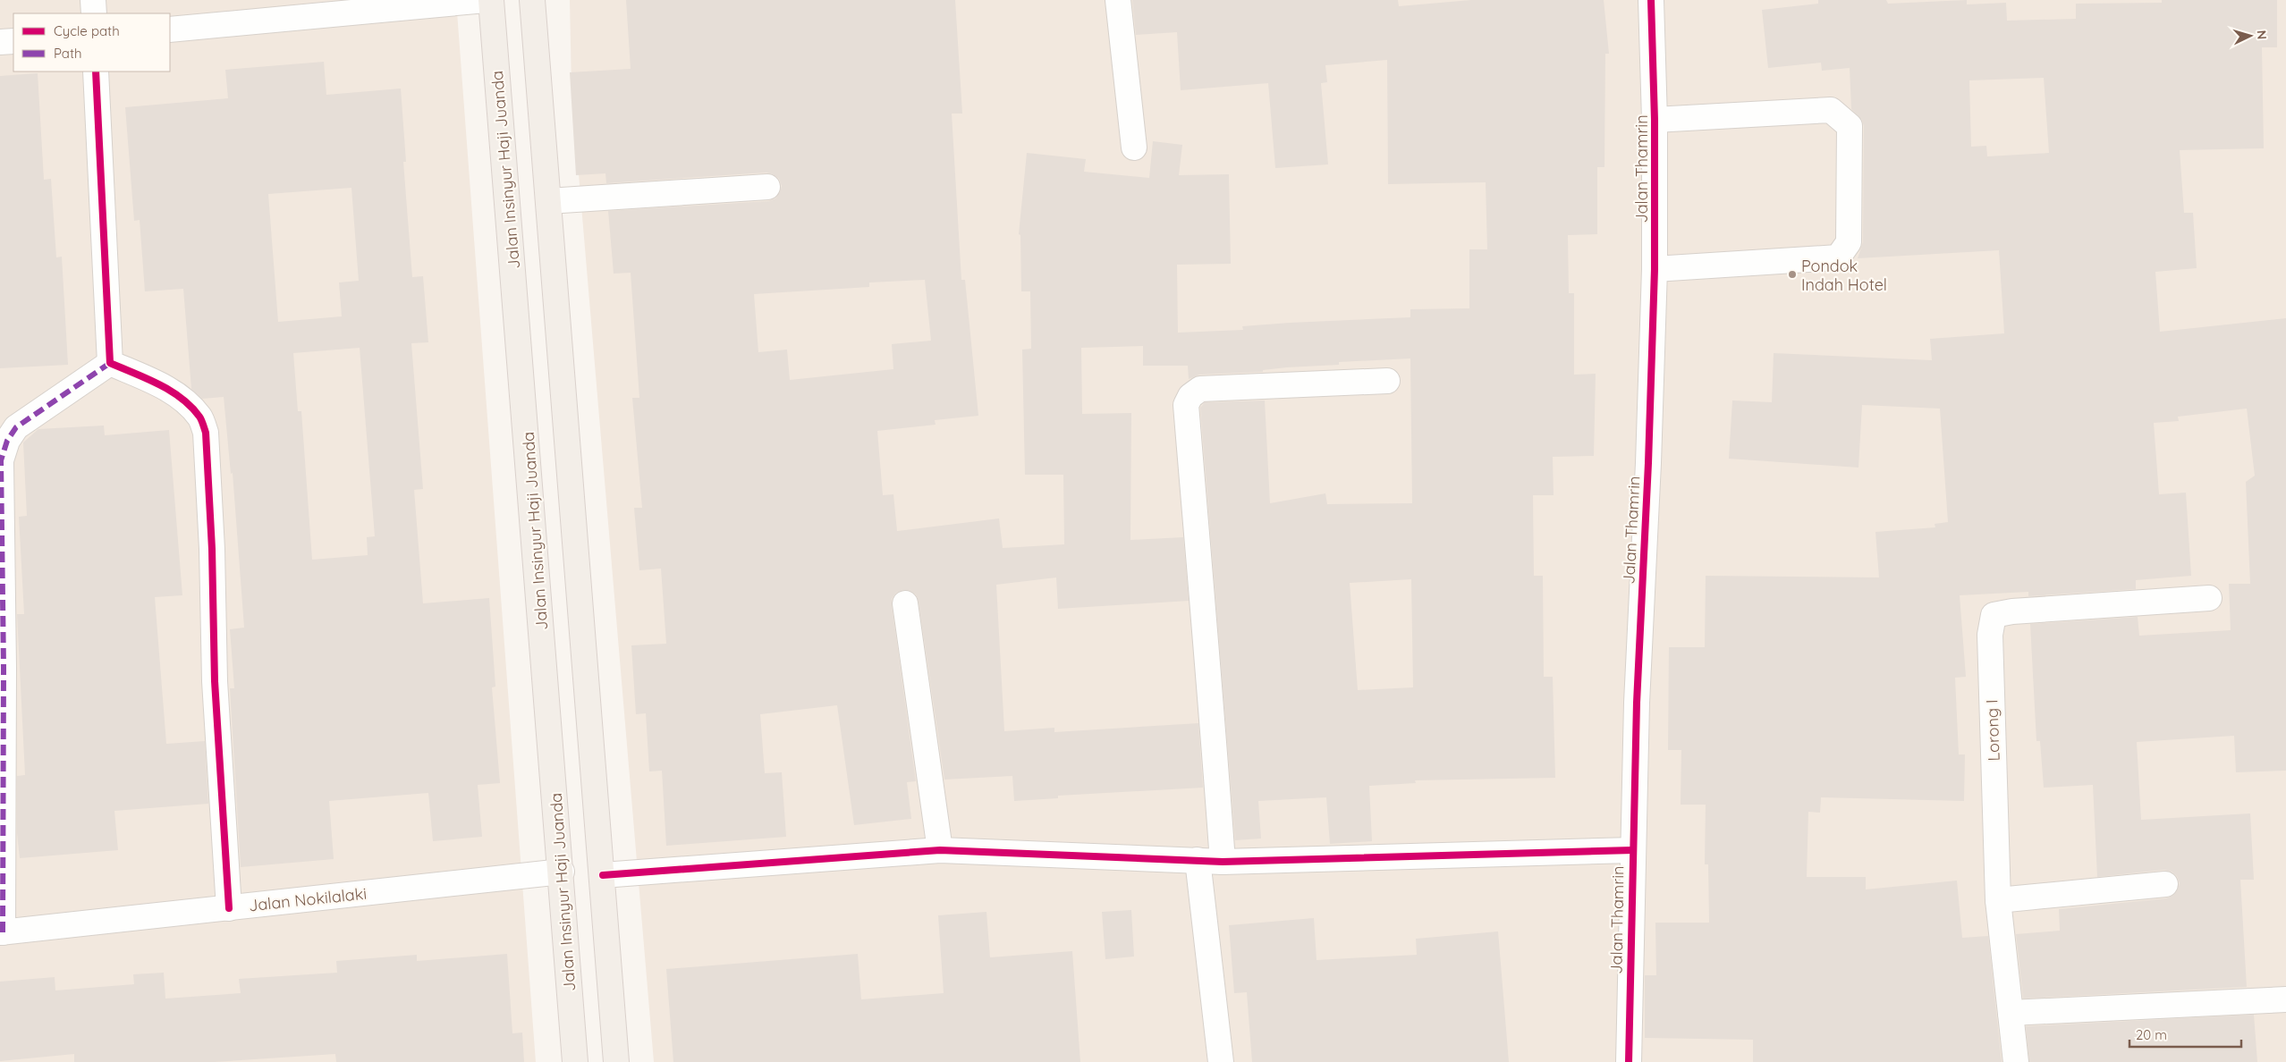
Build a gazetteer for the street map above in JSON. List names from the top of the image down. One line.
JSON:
{"streets":{"main road":["Jalan Insinyur Haji Juanda"],"street":["Jalan Thamrin","Lorong I","Jalan Nokilalaki"]},"crossings":[["Jalan Insinyur Haji Juanda","Jalan Nokilalaki"]],"places":["Pondok Indah Hotel"],"legend":["Cycle path","Path"],"scale_bar":"20 m","north":"right"}
